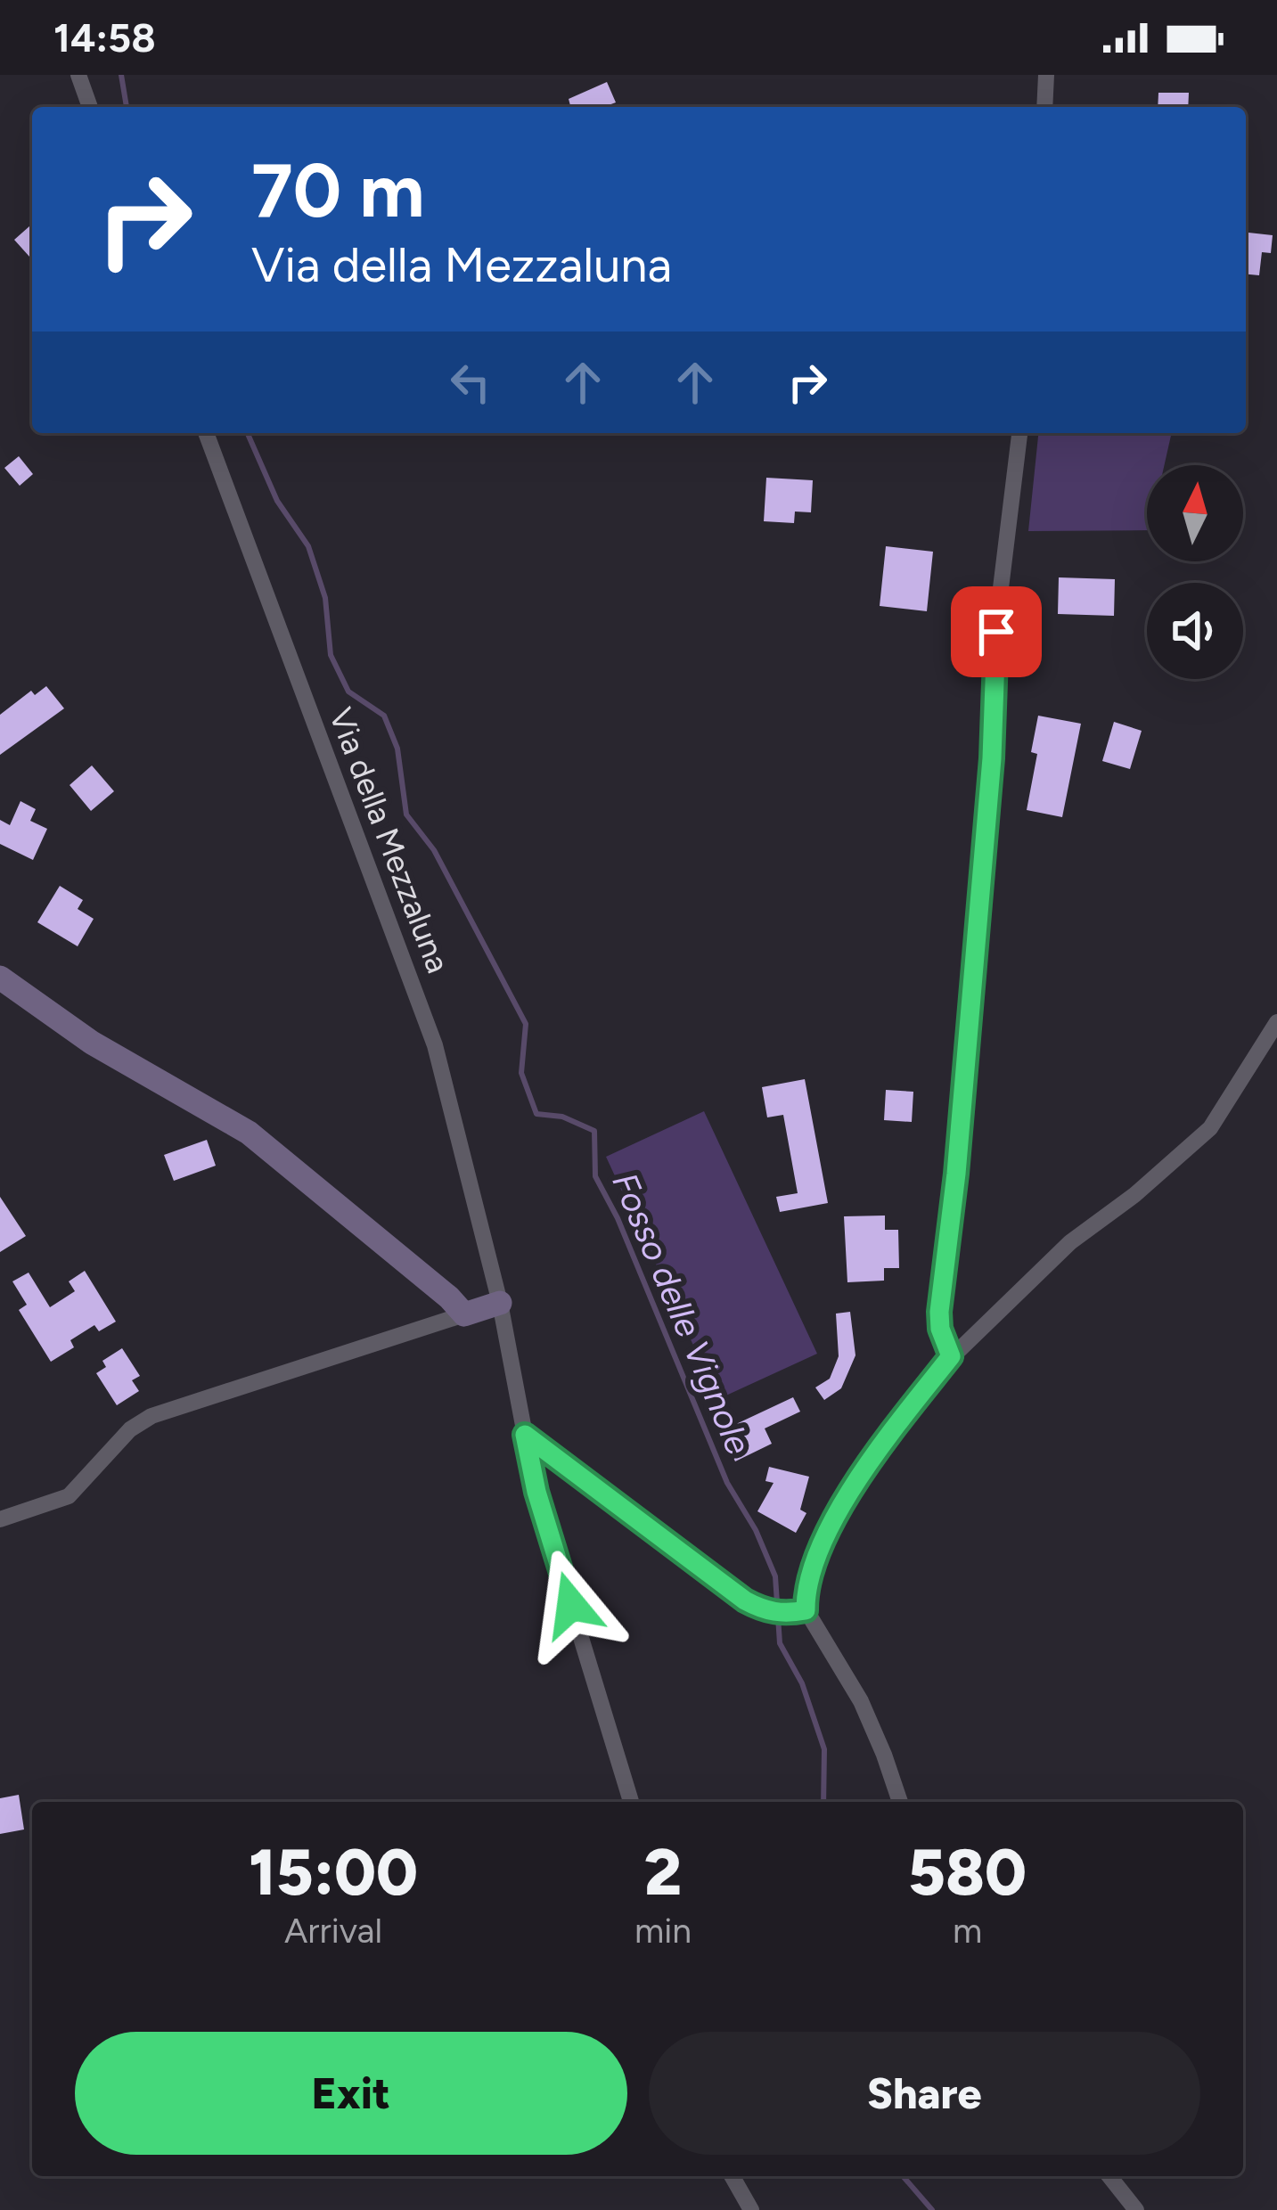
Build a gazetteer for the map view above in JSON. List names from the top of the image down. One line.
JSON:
{"streets":{"street":["Via della Mezzaluna"]},"water":["Fosso delle Vignole"],"north":"top","page":{"status":"14:58","turn":["70 m","Via della Mezzaluna"],"eta":["15:00","Arrival","2","min","580","m"],"buttons":["Exit","Share"]}}
